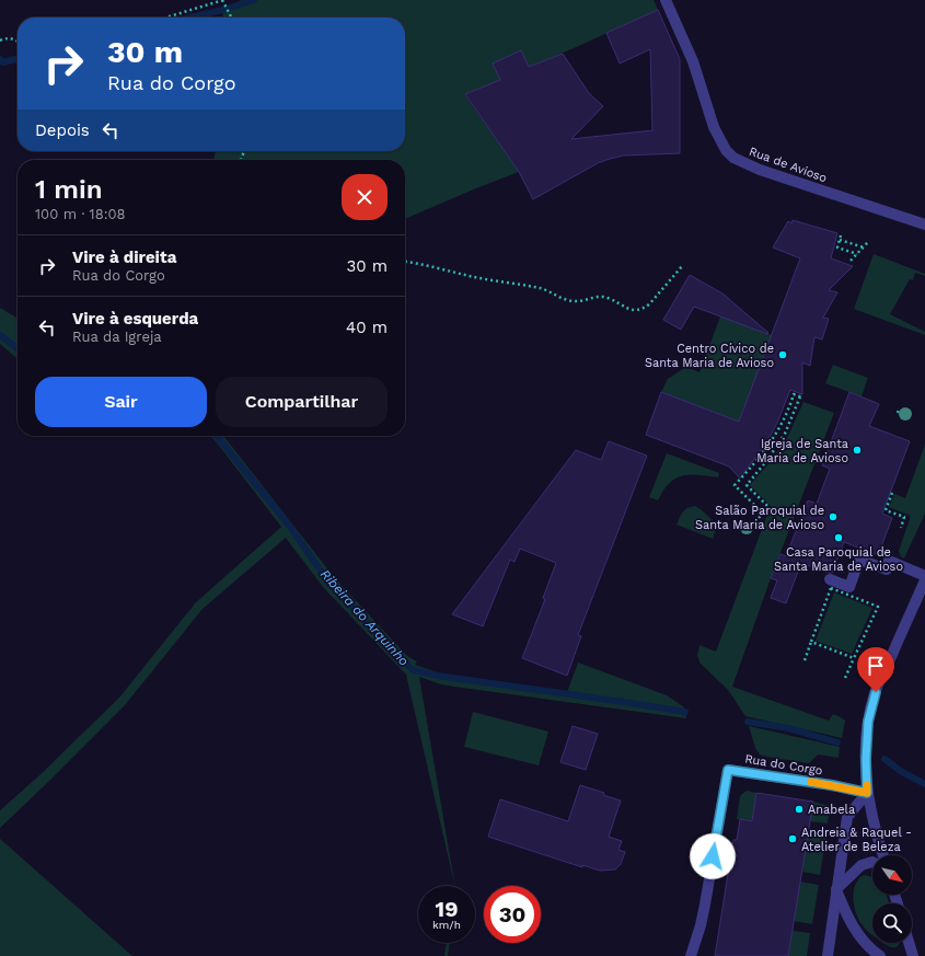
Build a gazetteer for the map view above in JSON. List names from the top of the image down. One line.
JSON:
{"streets":{"street":["Rua de Avioso","Rua do Corgo"]},"water":["Ribeira do Arquinho"],"places":["Centro Cívico de Santa Maria de Avioso","Igreja de Santa Maria de Avioso","Salão Paroquial de Santa Maria de Avioso","Casa Paroquial de Santa Maria de Avioso","Anabela","Andreia & Raquel - Atelier de Beleza"],"north":"bottom right","page":{"turn":["30 m","Rua do Corgo"],"then":"Depois","heading":["1 min","100 m · 18:08"],"list":[{"name":"Vire à direita","note":"Rua do Corgo","value":"30 m"},{"name":"Vire à esquerda","note":"Rua da Igreja","value":"40 m"}],"buttons":["Sair","Compartilhar"],"speed":"19 km/h","limit":"30"}}
